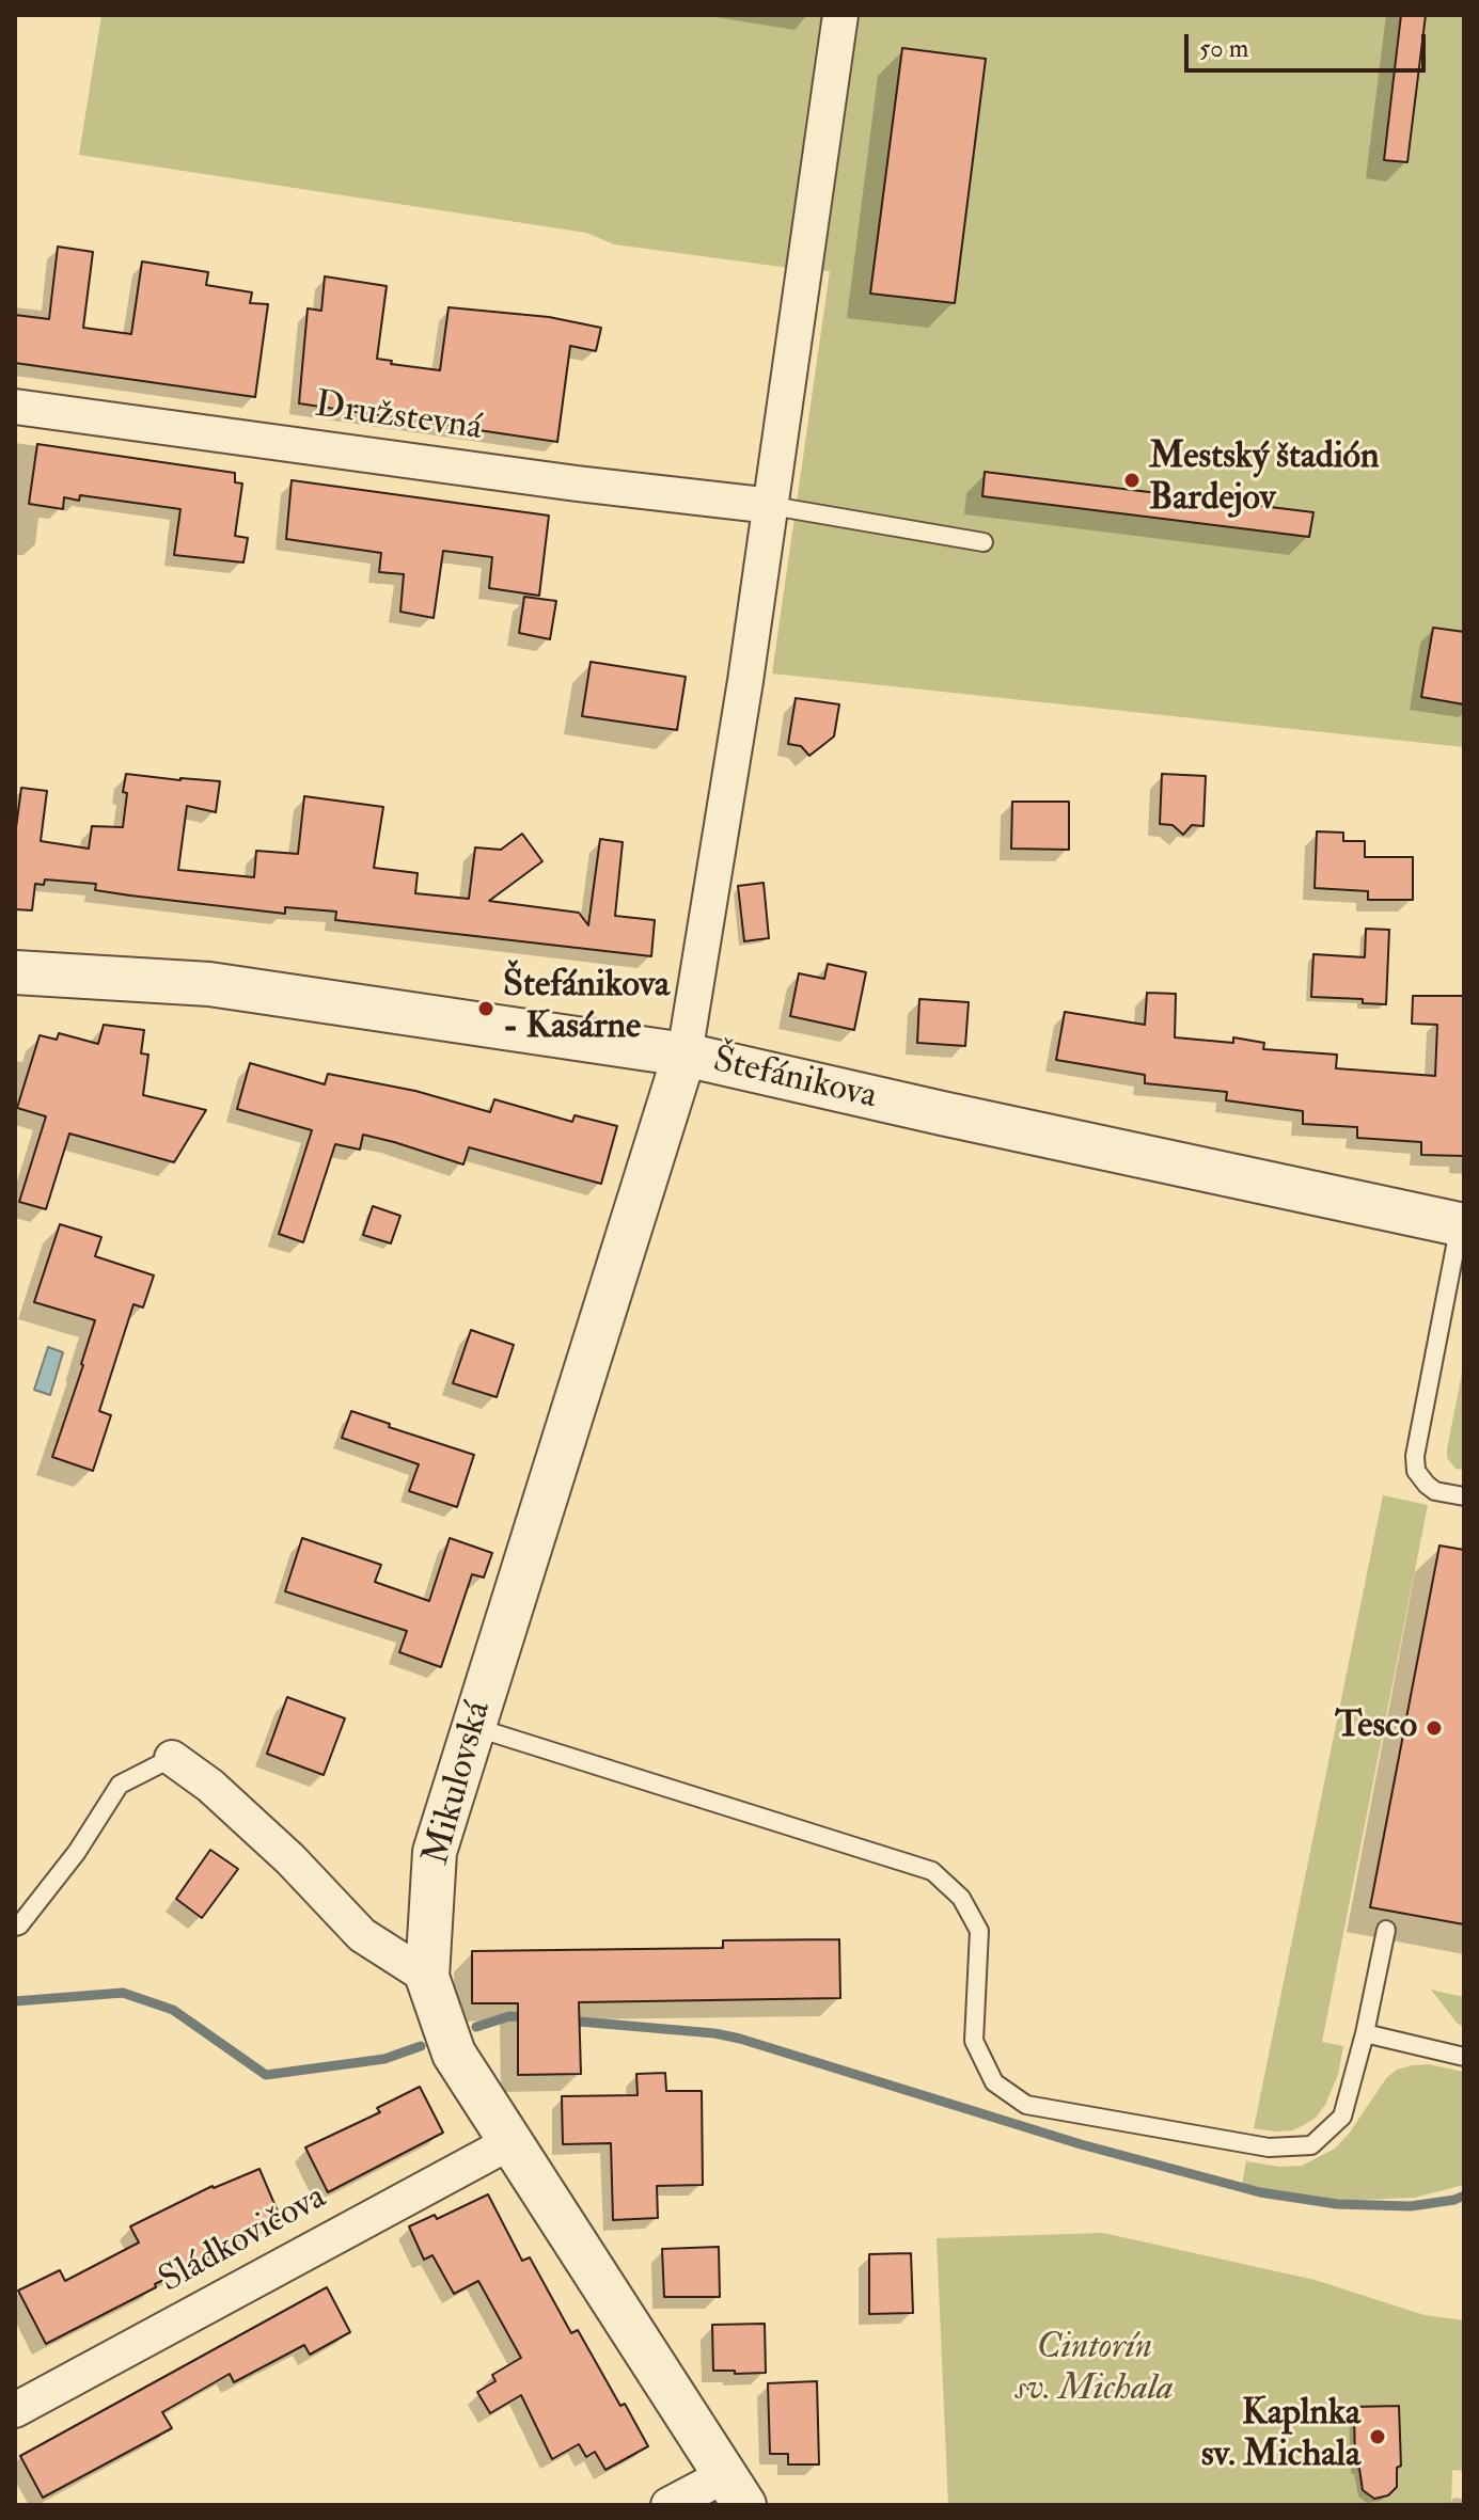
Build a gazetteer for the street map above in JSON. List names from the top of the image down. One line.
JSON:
{"streets":{"street":["Družstevná","Štefánikova","Mikulovská","Sládkovičova"]},"crossings":[["Štefánikova","Mikulovská"],["Mikulovská","Sládkovičova"]],"parks":["Cintorín sv. Michala"],"places":["Mestský štadión Bardejov","Štefánikova - Kasárne","Tesco","Kaplnka sv. Michala"],"scale_bar":"50 m"}
